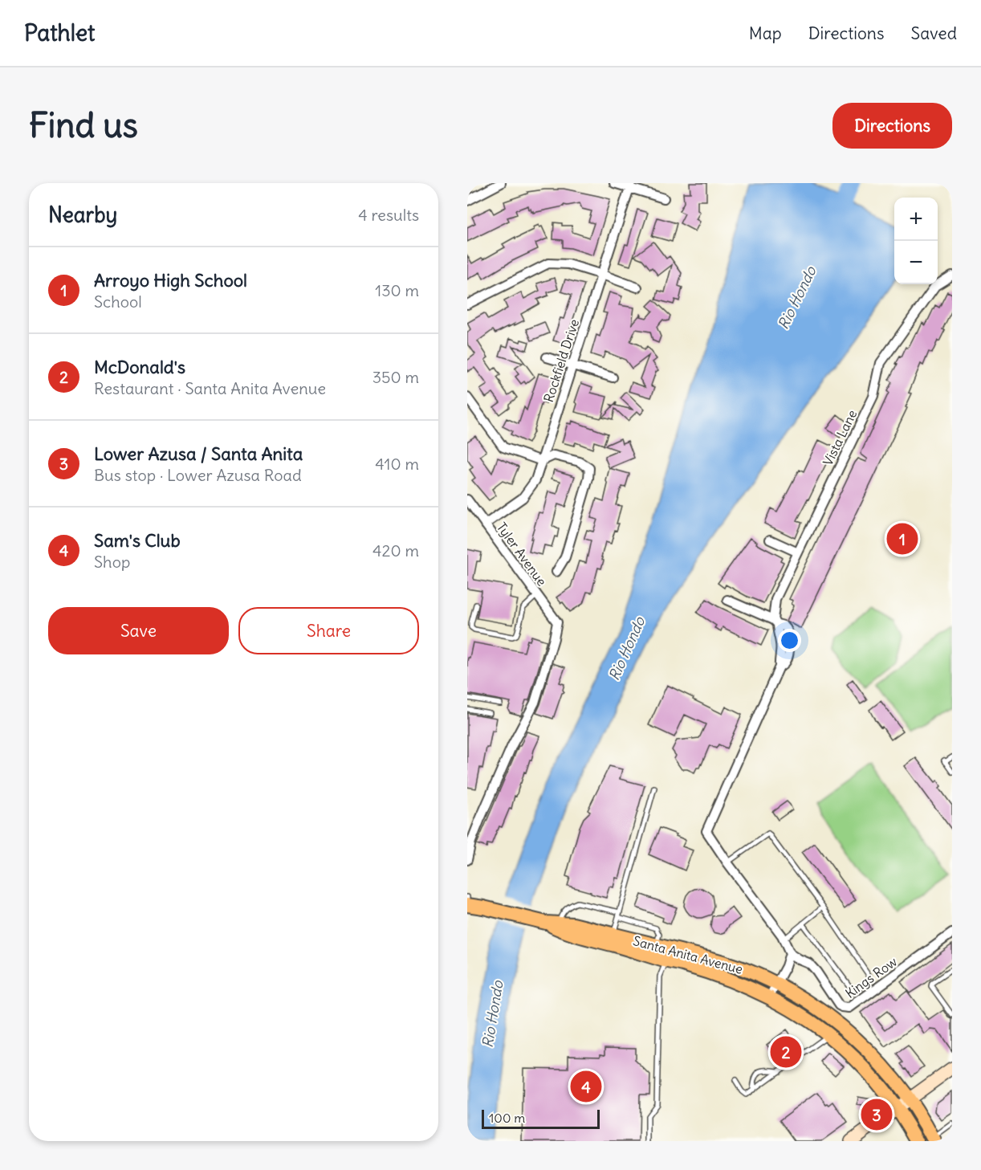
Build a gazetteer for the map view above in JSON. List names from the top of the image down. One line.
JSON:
{"streets":{"main road":["Santa Anita Avenue"],"street":["Rockfield Drive","Vista Lane","Tyler Avenue","Kings Row"]},"crossings":[["Rockfield Drive","Tyler Avenue"]],"water":["Rio Hondo"],"scale_bar":"100 m","page":{"header":"Pathlet","nav":["Map","Directions","Saved"],"buttons":["Directions",["Save","Share"]],"title":"Find us","heading":["Nearby","4 results"],"map_buttons":["+","−"],"list":[{"mark":"1","name":"Arroyo High School","note":"School","value":"130 m"},{"mark":"2","name":"McDonald's","note":"Restaurant · Santa Anita Avenue","value":"350 m"},{"mark":"3","name":"Lower Azusa / Santa Anita","note":"Bus stop · Lower Azusa Road","value":"410 m"},{"mark":"4","name":"Sam's Club","note":"Shop","value":"420 m"}],"pins":["1","2","4","3"],"scale":"100 m"}}
